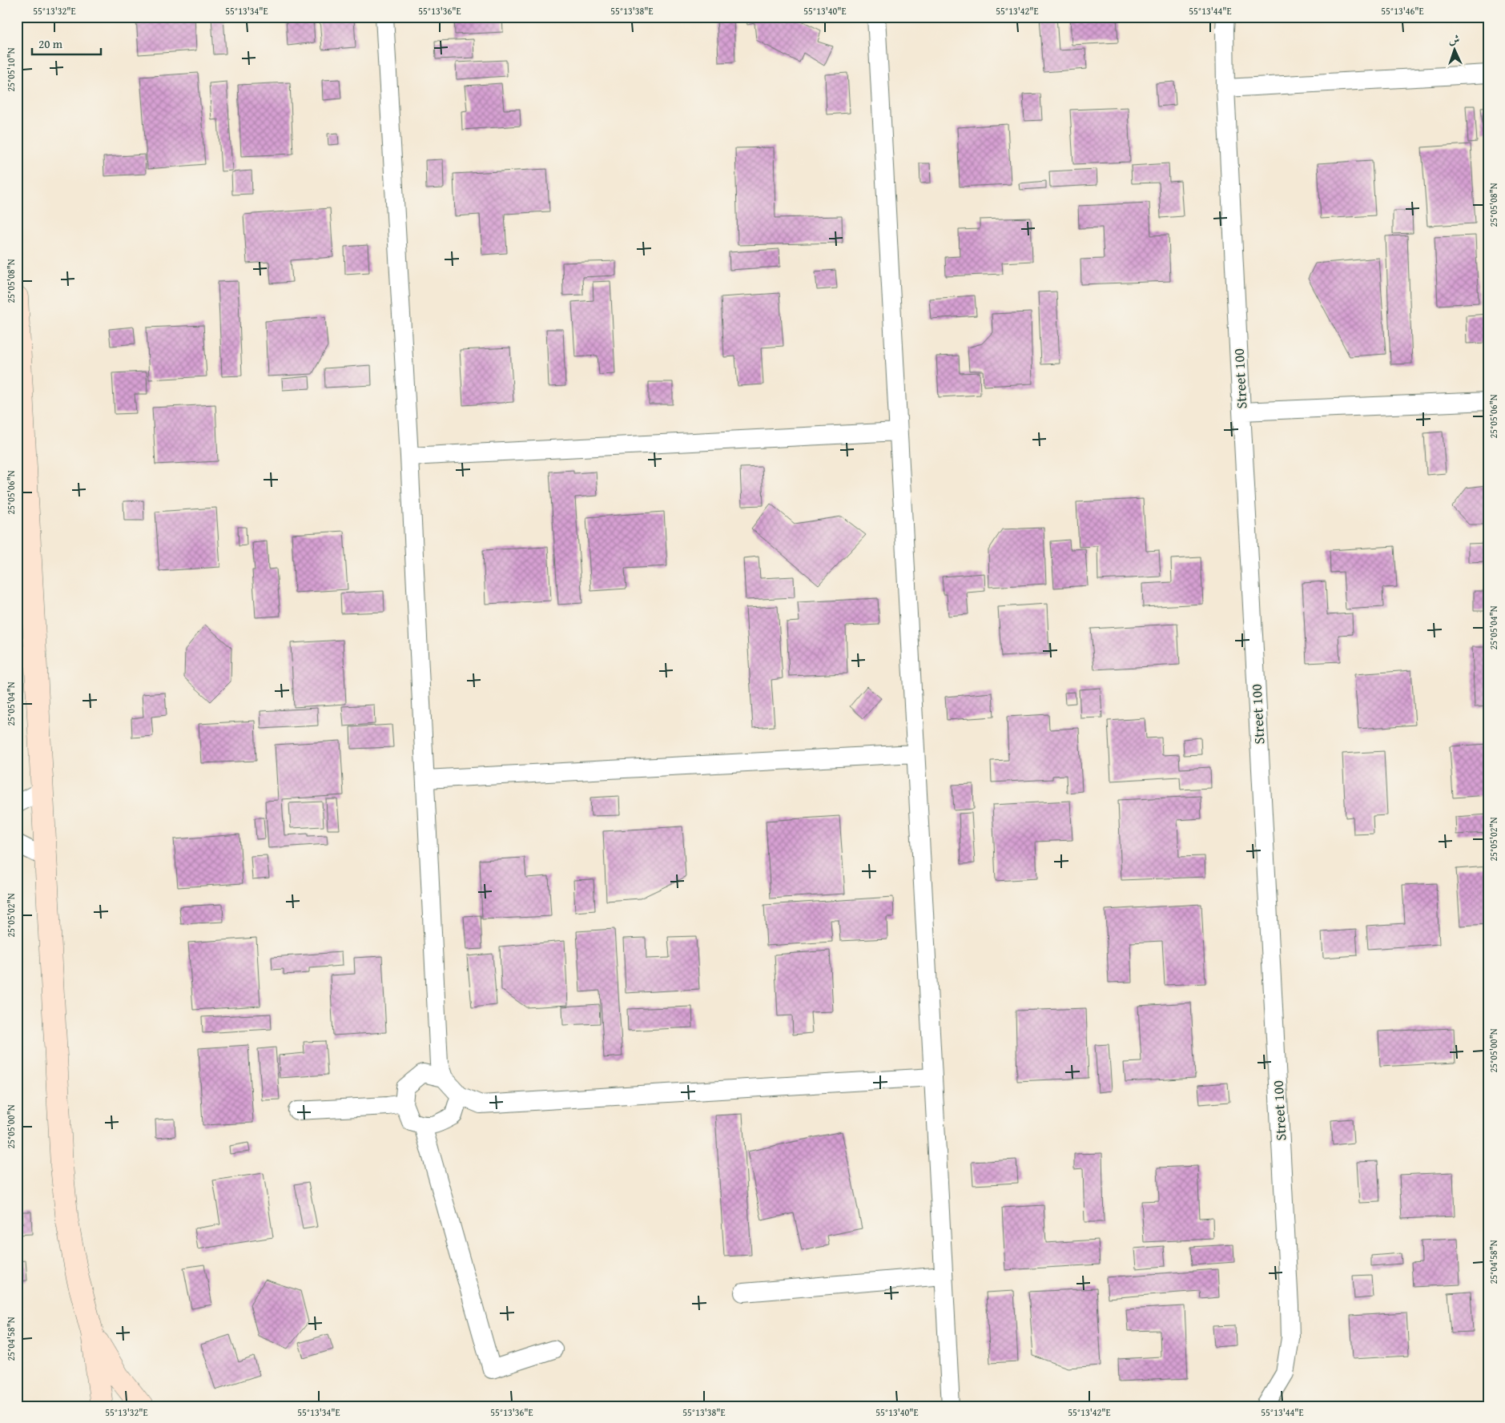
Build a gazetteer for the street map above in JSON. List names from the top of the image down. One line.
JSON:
{"streets":{"street":["Street 100"]},"scale_bar":"20 m","north":"top","coordinates":["55°13'32\"E","55°13'34\"E","55°13'36\"E","55°13'38\"E","55°13'40\"E","55°13'42\"E","55°13'44\"E","55°13'46\"E","25°05'10\"N","25°05'08\"N","25°05'06\"N","25°05'04\"N","25°05'02\"N","25°05'00\"N","25°04'58\"N"]}
